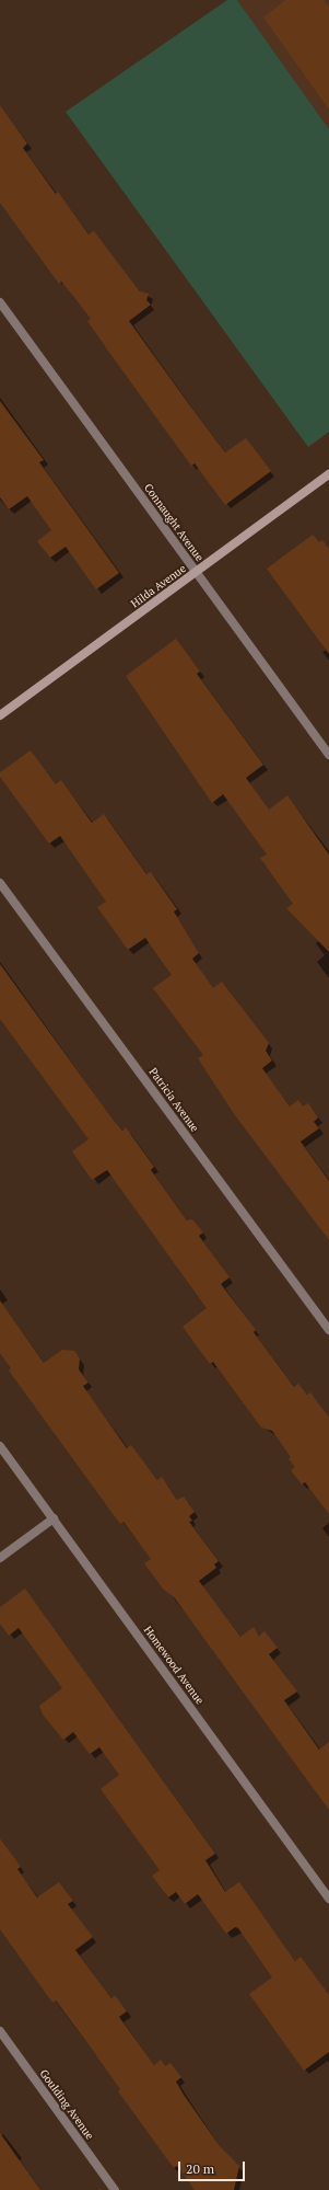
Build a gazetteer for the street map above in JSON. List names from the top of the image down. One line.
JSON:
{"streets":{"street":["Connaught Avenue","Hilda Avenue","Patricia Avenue","Homewood Avenue","Goulding Avenue"]},"crossings":[["Connaught Avenue","Hilda Avenue"]],"scale_bar":"20 m"}
